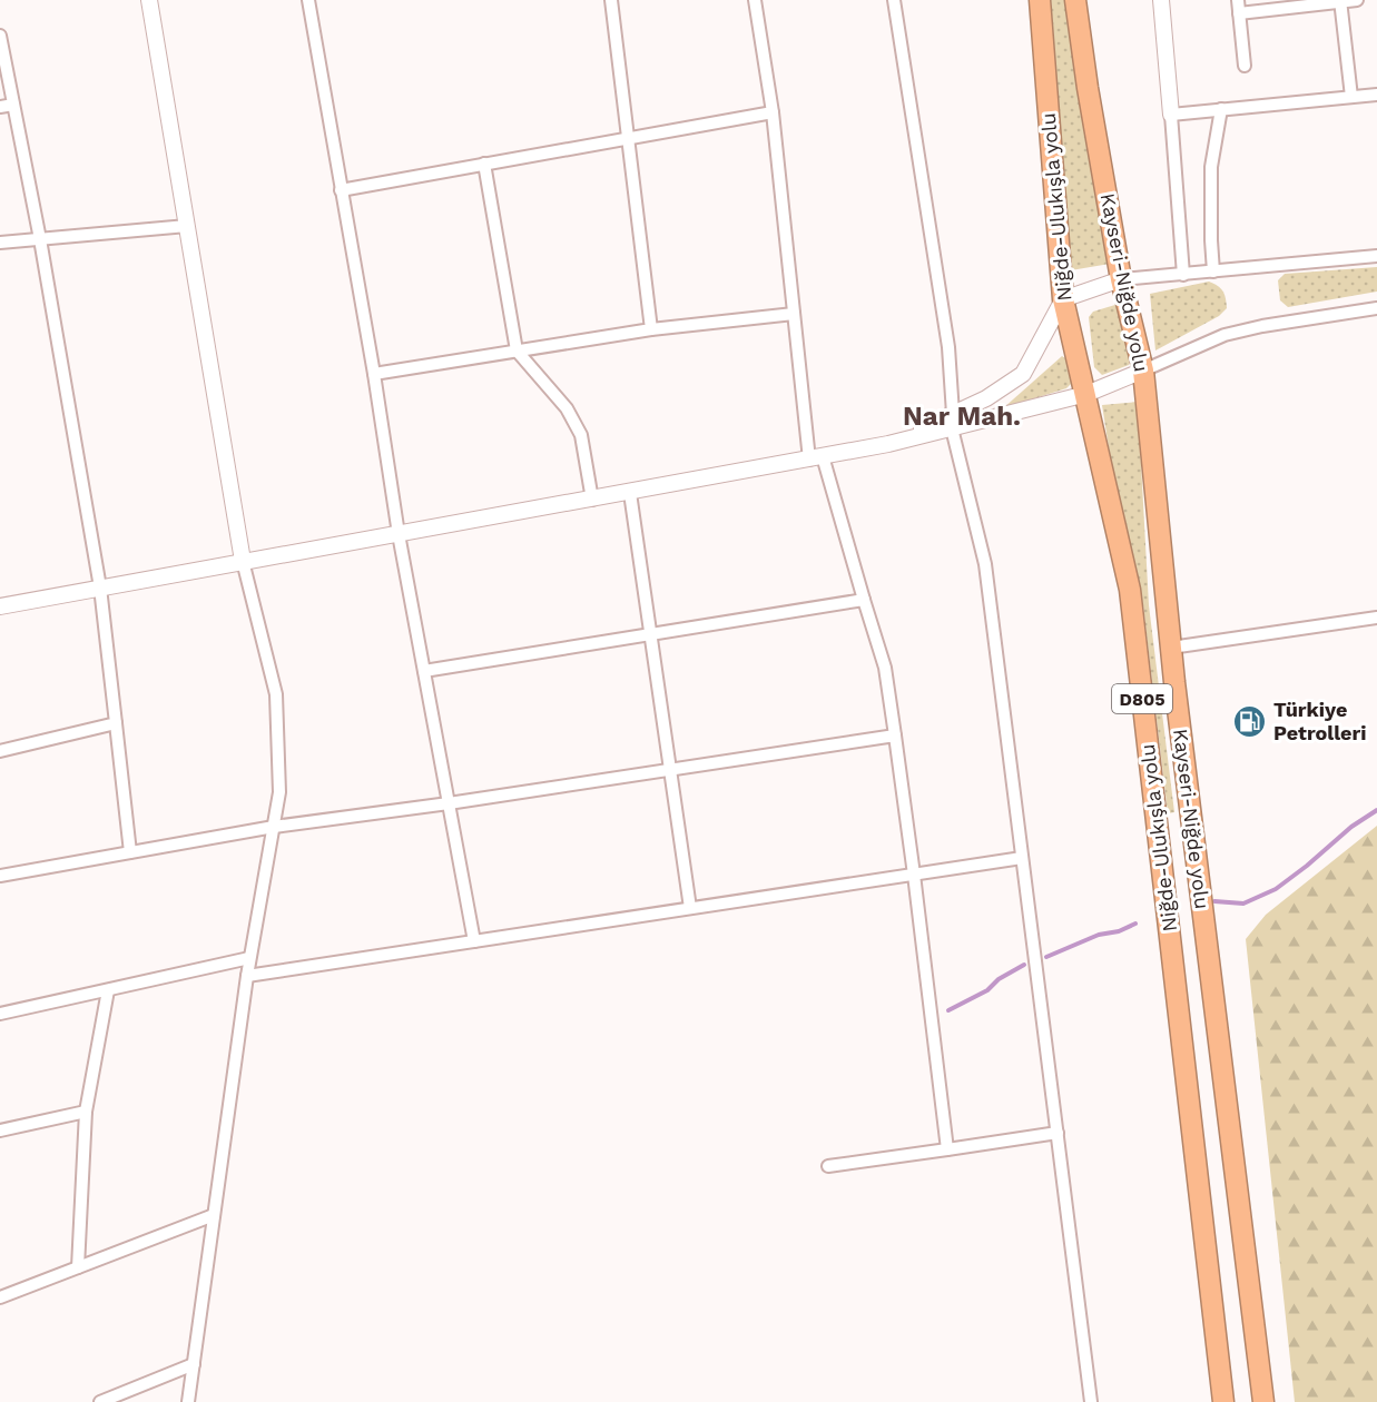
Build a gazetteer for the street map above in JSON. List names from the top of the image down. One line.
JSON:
{"streets":{"highway":["Niğde-Ulukışla yolu","Kayseri-Niğde yolu","D805"]},"districts":["Nar Mah."],"places":{"fuel station":["Türkiye Petrolleri"]}}
